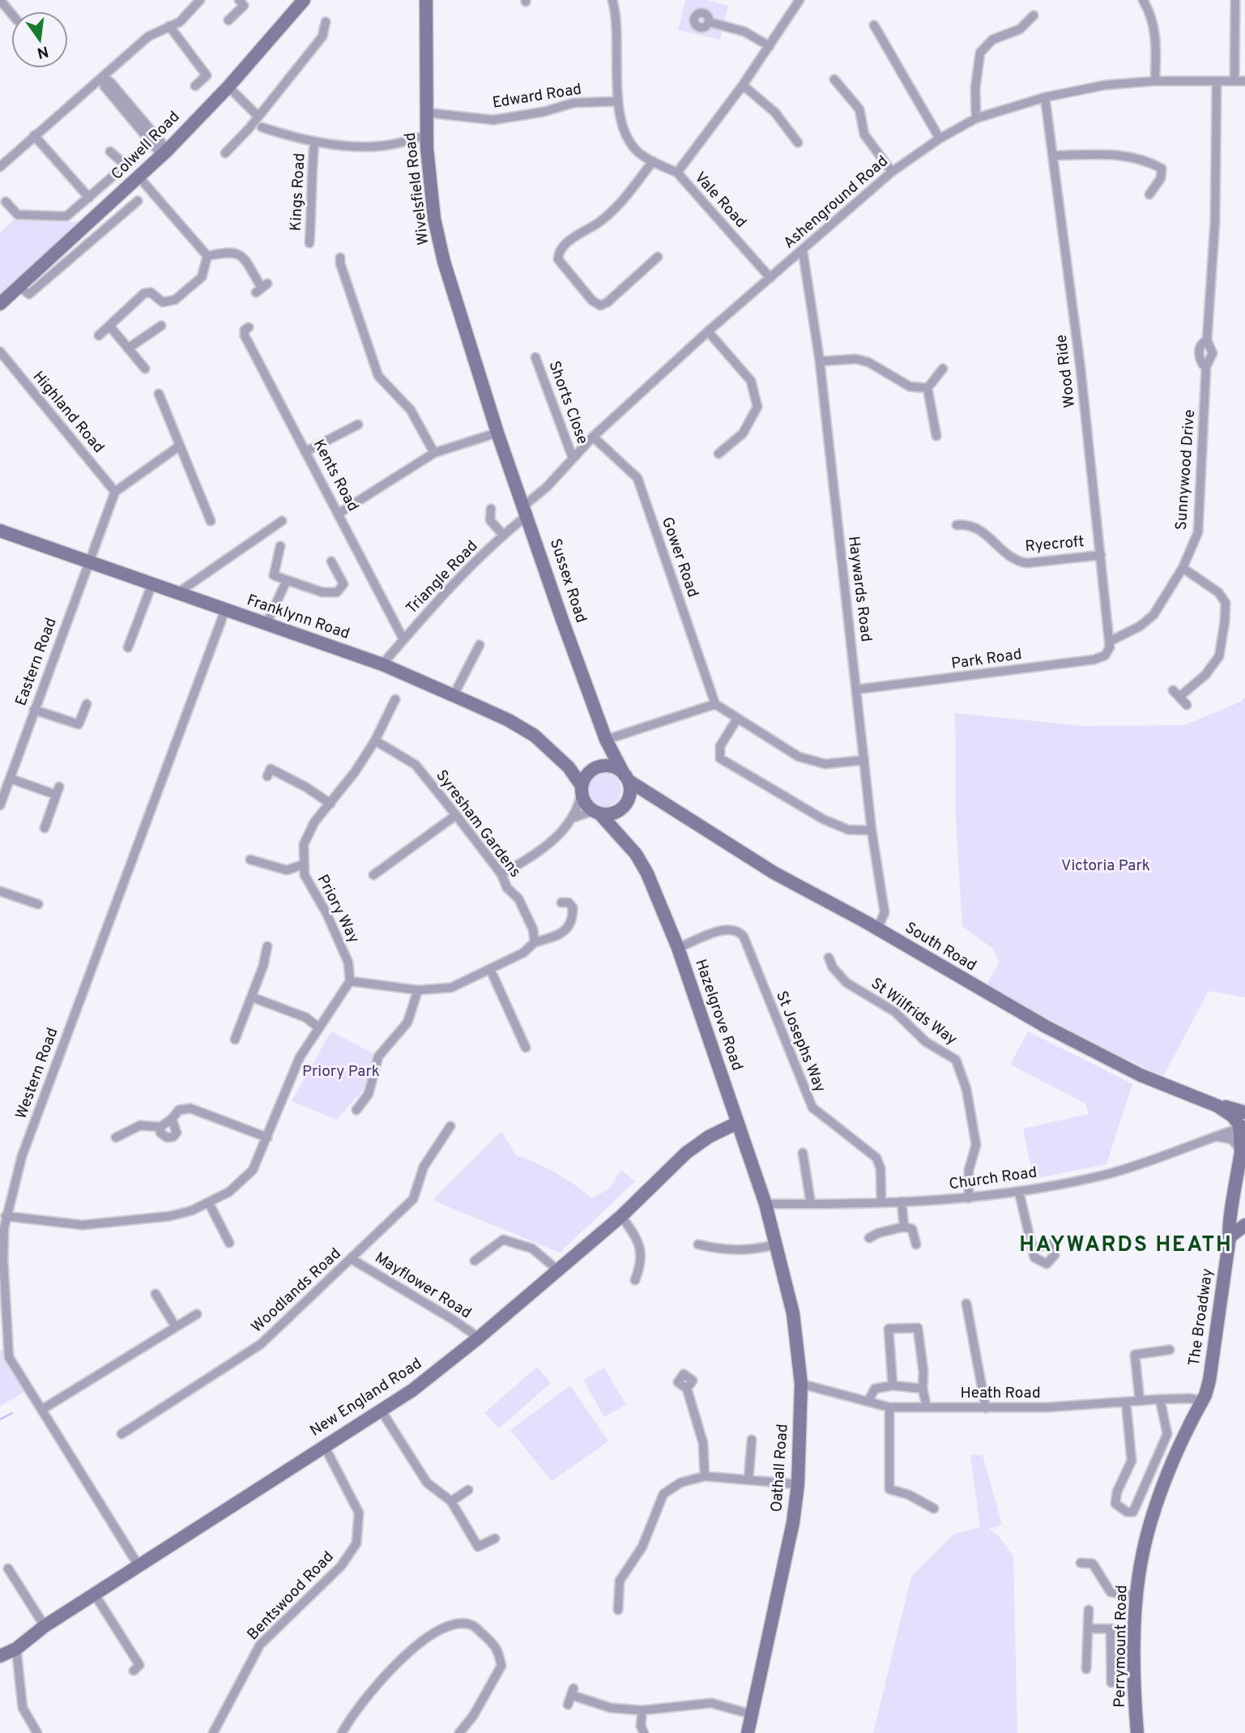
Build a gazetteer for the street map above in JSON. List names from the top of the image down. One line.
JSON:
{"streets":{"main road":["Colwell Road","Wivelsfield Road","Sussex Road","Franklynn Road","South Road","Hazelgrove Road","The Broadway","New England Road","Oathall Road","Perrymount Road"],"street":["Edward Road","Kings Road","Vale Road","Ashenground Road","Wood Ride","Shorts Close","Highland Road","Sunnywood Drive","Kents Road","Ryecroft","Gower Road","Triangle Road","Haywards Road","Park Road","Eastern Road","Syresham Gardens","Priory Way","St Wilfrids Way","St Josephs Way","Western Road","Church Road","Mayflower Road","Woodlands Road","Heath Road","Bentswood Road"]},"crossings":[["Edward Road","Wivelsfield Road"],["Wivelsfield Road","Sussex Road"],["Vale Road","Ashenground Road"],["Ashenground Road","Wood Ride"],["Ashenground Road","Shorts Close"],["Ashenground Road","Sunnywood Drive"],["Ashenground Road","Gower Road"],["Ashenground Road","Triangle Road"],["Ashenground Road","Sussex Road"],["Ashenground Road","Haywards Road"],["Wood Ride","Sunnywood Drive"],["Wood Ride","Ryecroft"],["Wood Ride","Park Road"],["Highland Road","Eastern Road"],["Sunnywood Drive","Park Road"],["Kents Road","Triangle Road"],["Triangle Road","Sussex Road"],["Triangle Road","Franklynn Road"],["Sussex Road","Franklynn Road"],["Sussex Road","South Road"],["Sussex Road","Hazelgrove Road"],["Haywards Road","Park Road"],["Haywards Road","South Road"],["Franklynn Road","Eastern Road"],["Franklynn Road","South Road"],["Franklynn Road","Hazelgrove Road"],["Franklynn Road","Western Road"],["Syresham Gardens","Priory Way"],["South Road","Hazelgrove Road"],["St Wilfrids Way","Church Road"],["Hazelgrove Road","St Josephs Way"],["Hazelgrove Road","Church Road"],["Hazelgrove Road","New England Road"],["Hazelgrove Road","Oathall Road"],["St Josephs Way","Church Road"],["Western Road","New England Road"],["Church Road","The Broadway"],["Church Road","Oathall Road"],["Mayflower Road","Woodlands Road"],["Mayflower Road","New England Road"],["The Broadway","Heath Road"],["The Broadway","Perrymount Road"],["Heath Road","Oathall Road"],["Heath Road","Perrymount Road"],["New England Road","Bentswood Road"]],"districts":["HAYWARDS HEATH"],"parks":["Victoria Park","Priory Park"],"north":"bottom"}
